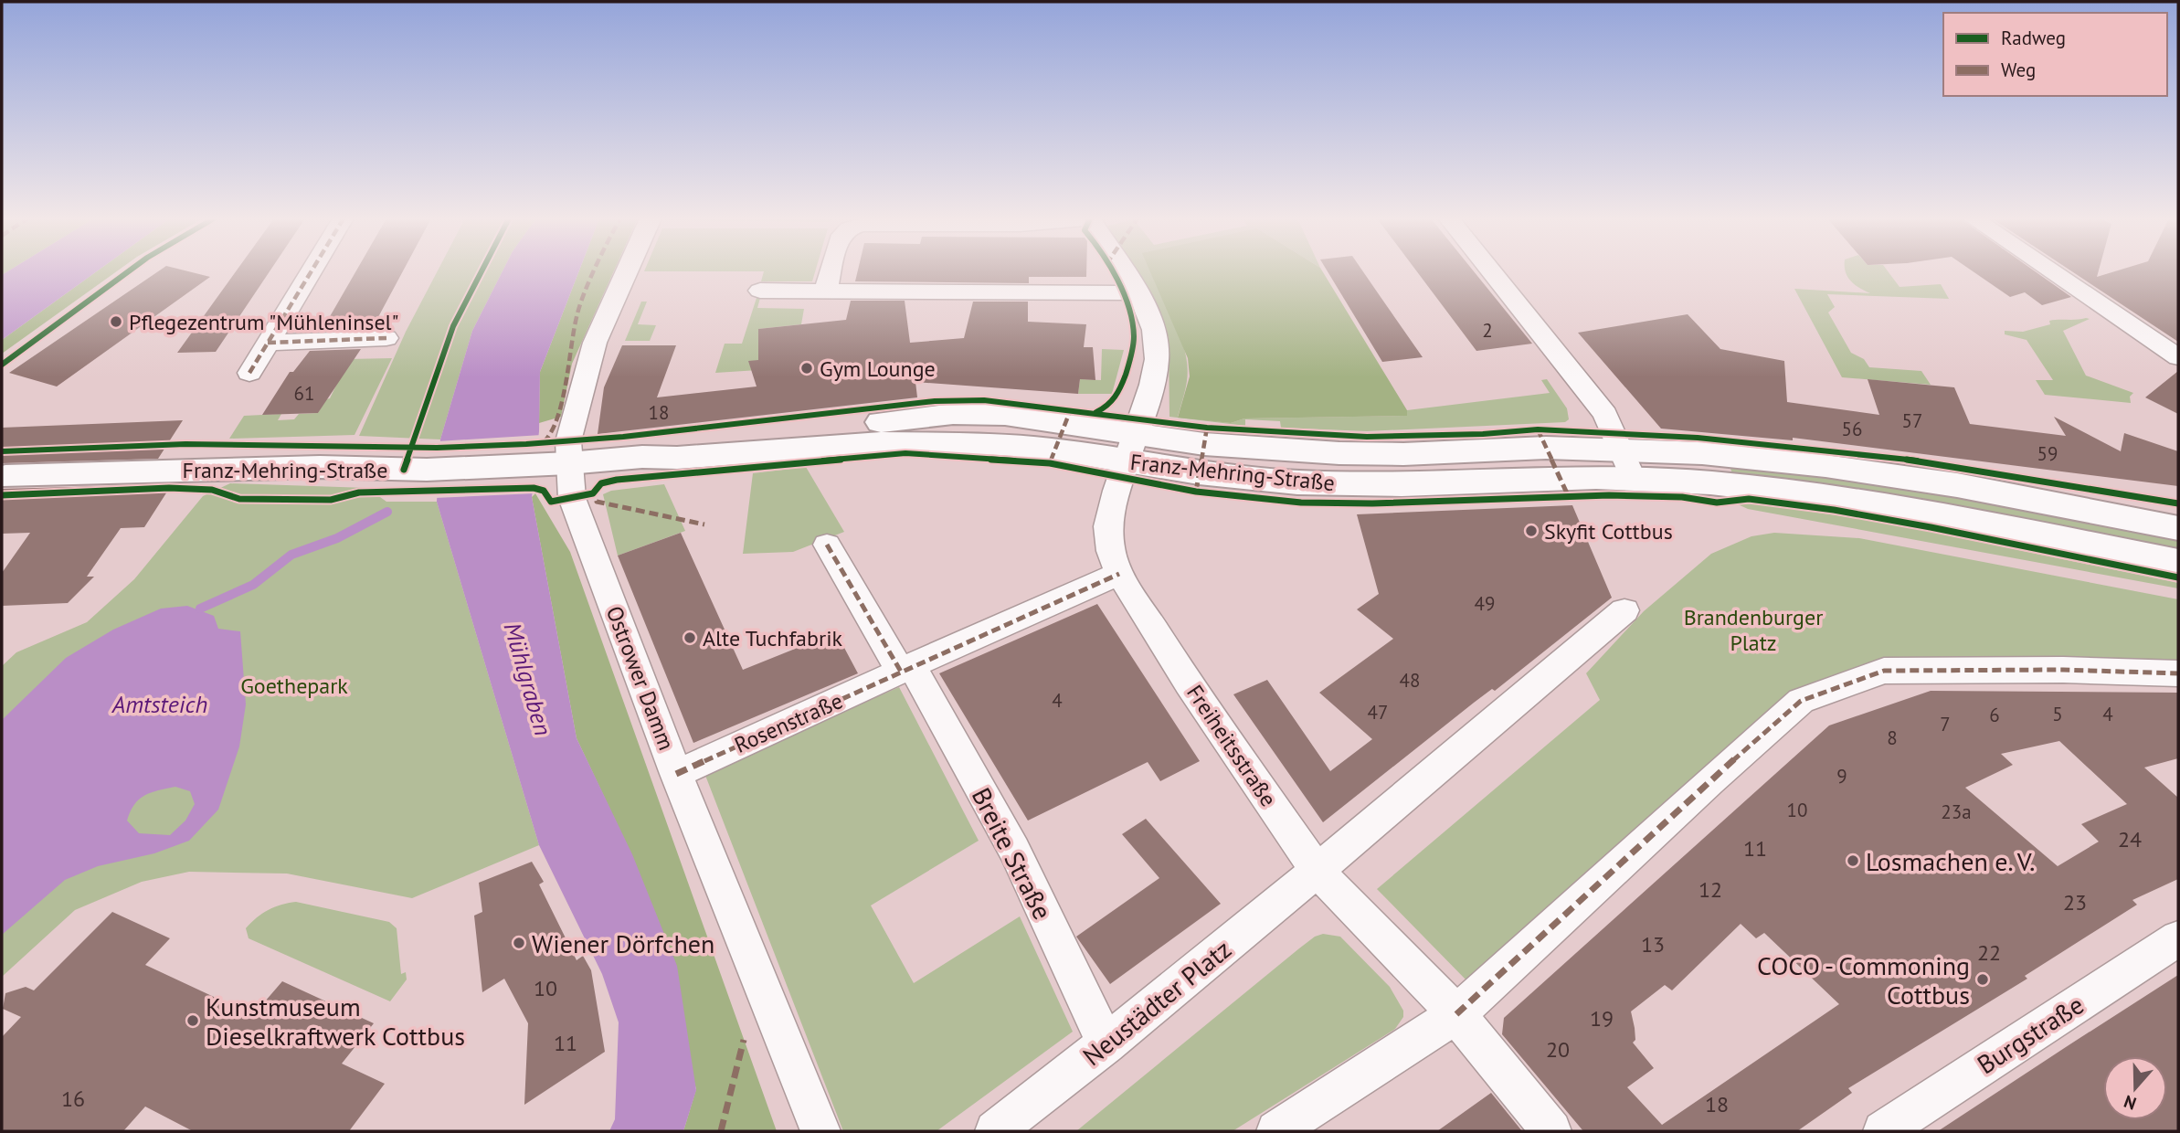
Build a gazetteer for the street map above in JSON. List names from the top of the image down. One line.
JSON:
{"streets":{"main road":["Franz-Mehring-Straße"],"street":["Ostrower Damm","Rosenstraße","Freiheitsstraße","Breite Straße","Neustädter Platz","Burgstraße"]},"crossings":[["Franz-Mehring-Straße","Ostrower Damm"],["Franz-Mehring-Straße","Freiheitsstraße"],["Ostrower Damm","Rosenstraße"],["Rosenstraße","Freiheitsstraße"],["Rosenstraße","Breite Straße"],["Freiheitsstraße","Neustädter Platz"],["Breite Straße","Neustädter Platz"]],"water":["Mühlgraben","Amtsteich"],"parks":["Brandenburger Platz","Goethepark"],"places":["Pflegezentrum \"Mühleninsel\"","Gym Lounge","Skyfit Cottbus","Alte Tuchfabrik","Losmachen e. V.","Wiener Dörfchen","COCO - Commoning Cottbus","Kunstmuseum Dieselkraftwerk Cottbus"],"house_numbers":["2","61","18","57","56","59","49","48","4","47","5","4","6","7","8","9","10","23a","24","11","12","23","13","22","10","19","11","20","16","18"],"legend":["Radweg","Weg"],"north":"bottom"}
